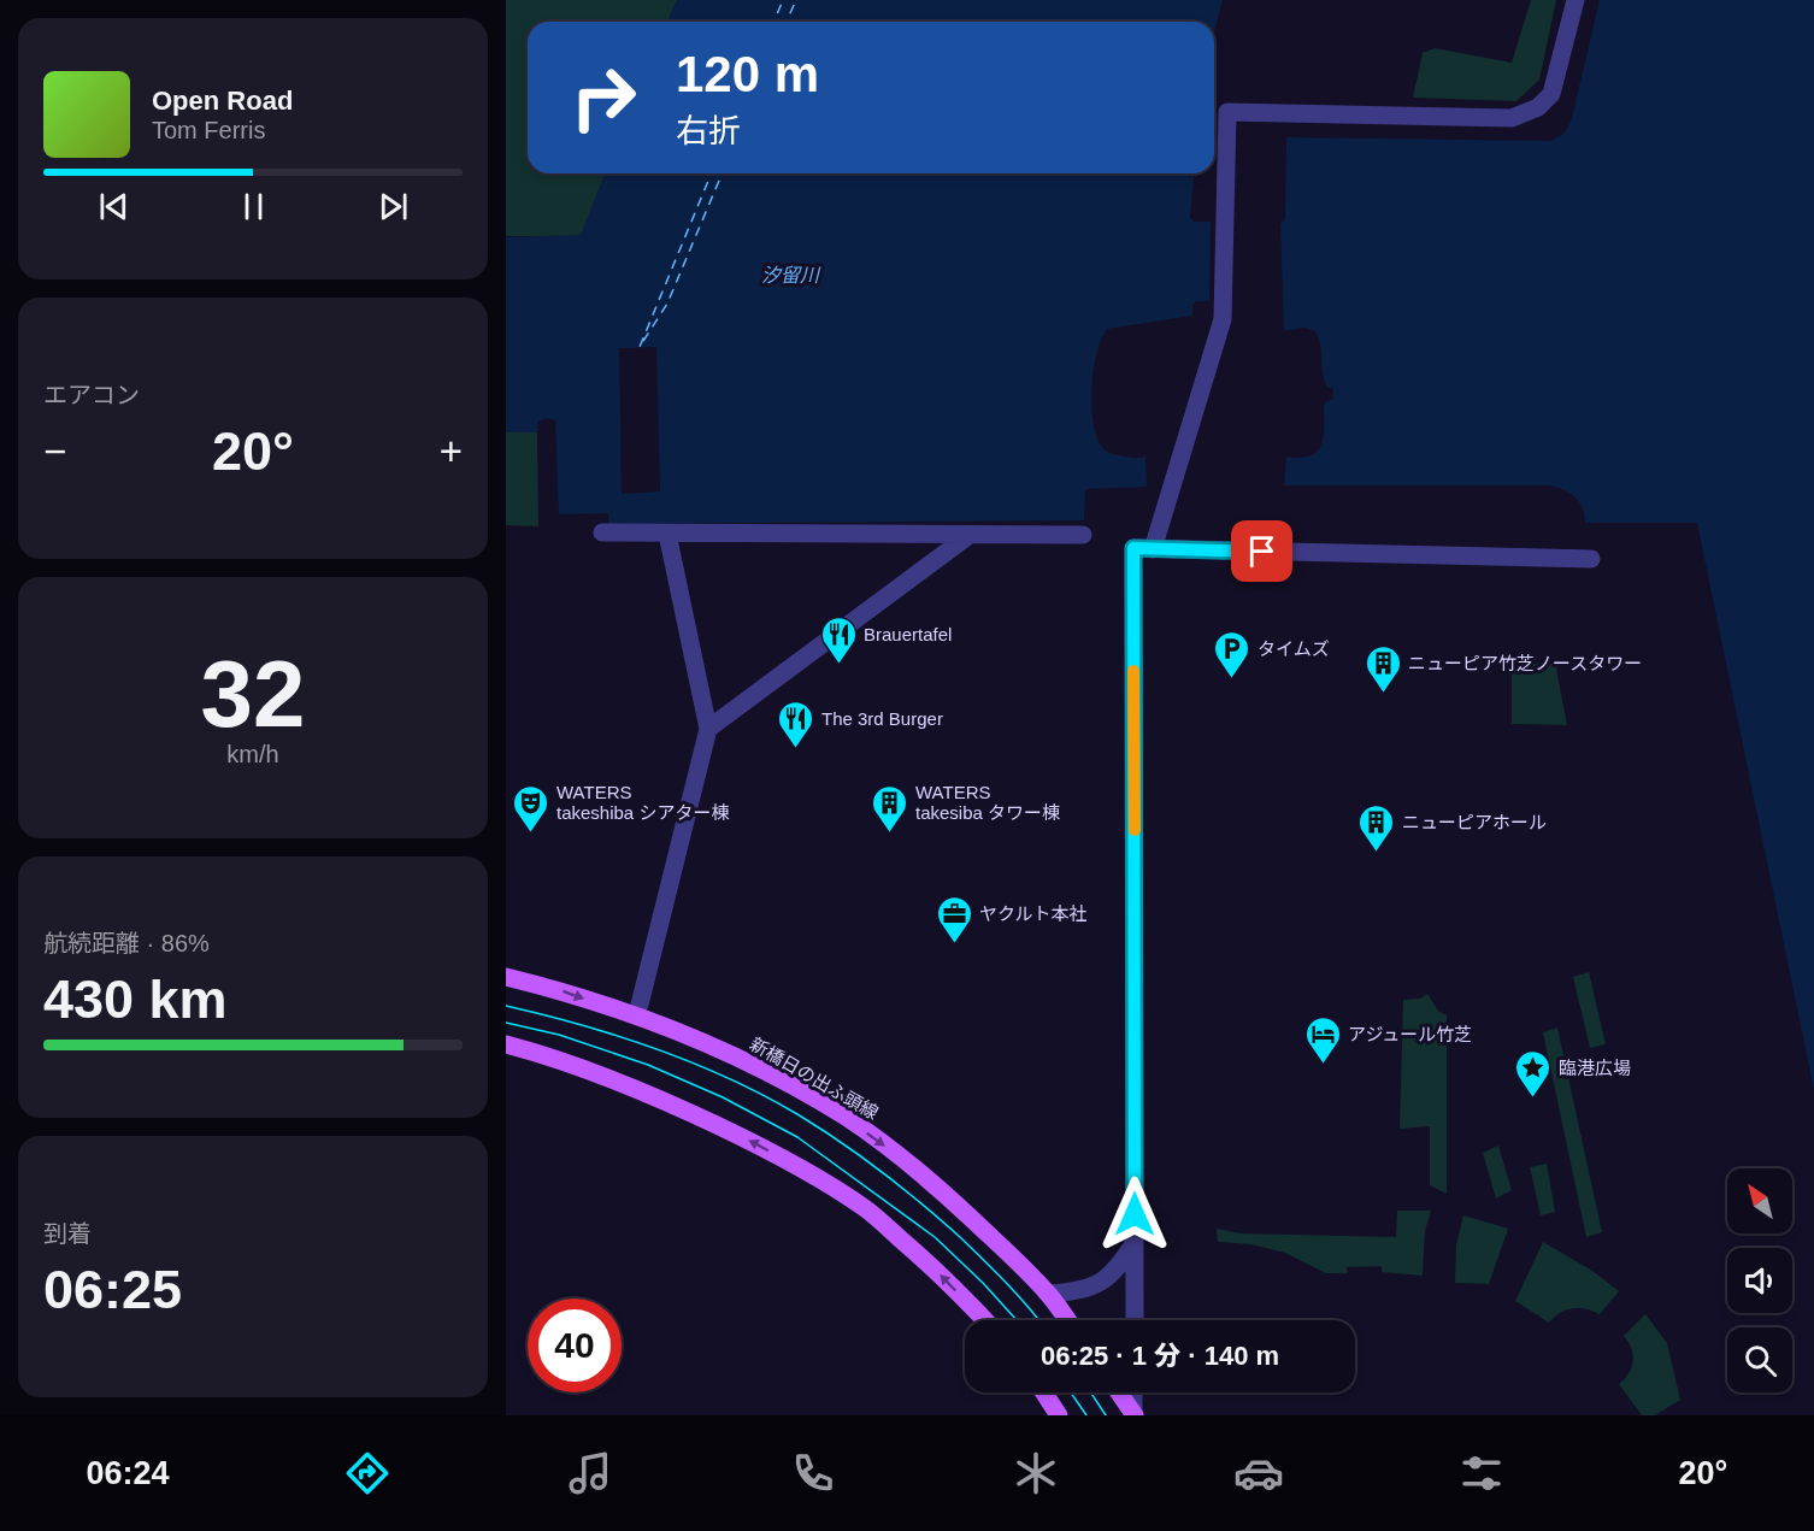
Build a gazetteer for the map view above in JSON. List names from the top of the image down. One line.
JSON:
{"streets":{"main road":["新橋日の出ふ頭線"]},"water":["汐留川"],"places":{"restaurant":["Brauertafel","The 3rd Burger"],"parking":["タイムズ"],"building":["ニューピア竹芝ノースタワー","WATERS takesiba タワー棟","ニューピアホール"],"theatre":["WATERS takeshiba シアター棟"],"office":["ヤクルト本社"],"hotel":["アジュール竹芝"],"place":["臨港広場"]},"north":"top left","page":{"turn":["120 m","右折"],"song":["Open Road","Tom Ferris"],"tile":["エアコン",["32","km/h"],["航続距離 · 86%","430 km"],["到着","06:25"]],"heat":["−","20°","+"],"limit":"40","trip":"06:25 · 1 分 · 140 m","tabs":["06:24","20°"]}}
